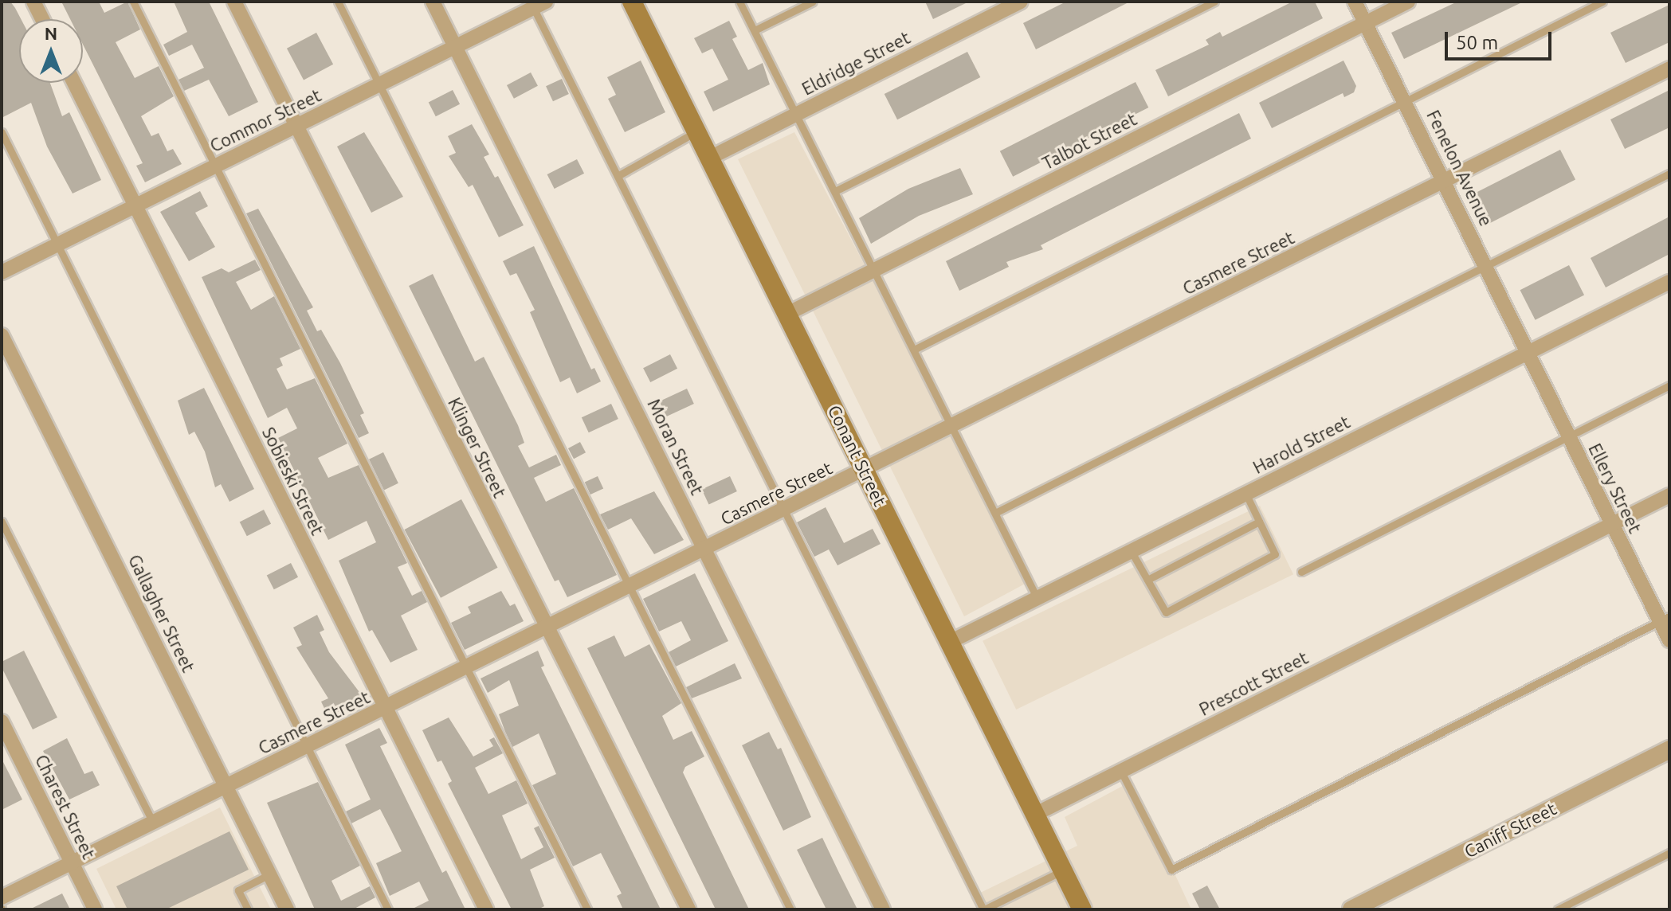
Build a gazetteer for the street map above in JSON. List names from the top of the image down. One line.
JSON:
{"streets":{"main road":["Conant Street"],"street":["Eldridge Street","Commor Street","Talbot Street","Fenelon Avenue","Casmere Street","Harold Street","Moran Street","Klinger Street","Sobieski Street","Ellery Street","Gallagher Street","Prescott Street","Charest Street","Caniff Street"]},"crossings":[["Eldridge Street","Conant Street"],["Commor Street","Moran Street"],["Commor Street","Klinger Street"],["Commor Street","Sobieski Street"],["Talbot Street","Fenelon Avenue"],["Talbot Street","Conant Street"],["Fenelon Avenue","Casmere Street"],["Fenelon Avenue","Harold Street"],["Fenelon Avenue","Ellery Street"],["Casmere Street","Moran Street"],["Casmere Street","Klinger Street"],["Casmere Street","Conant Street"],["Casmere Street","Sobieski Street"],["Casmere Street","Gallagher Street"],["Casmere Street","Charest Street"],["Harold Street","Conant Street"],["Harold Street","Ellery Street"],["Conant Street","Prescott Street"],["Ellery Street","Prescott Street"]],"scale_bar":"50 m","north":"top"}
